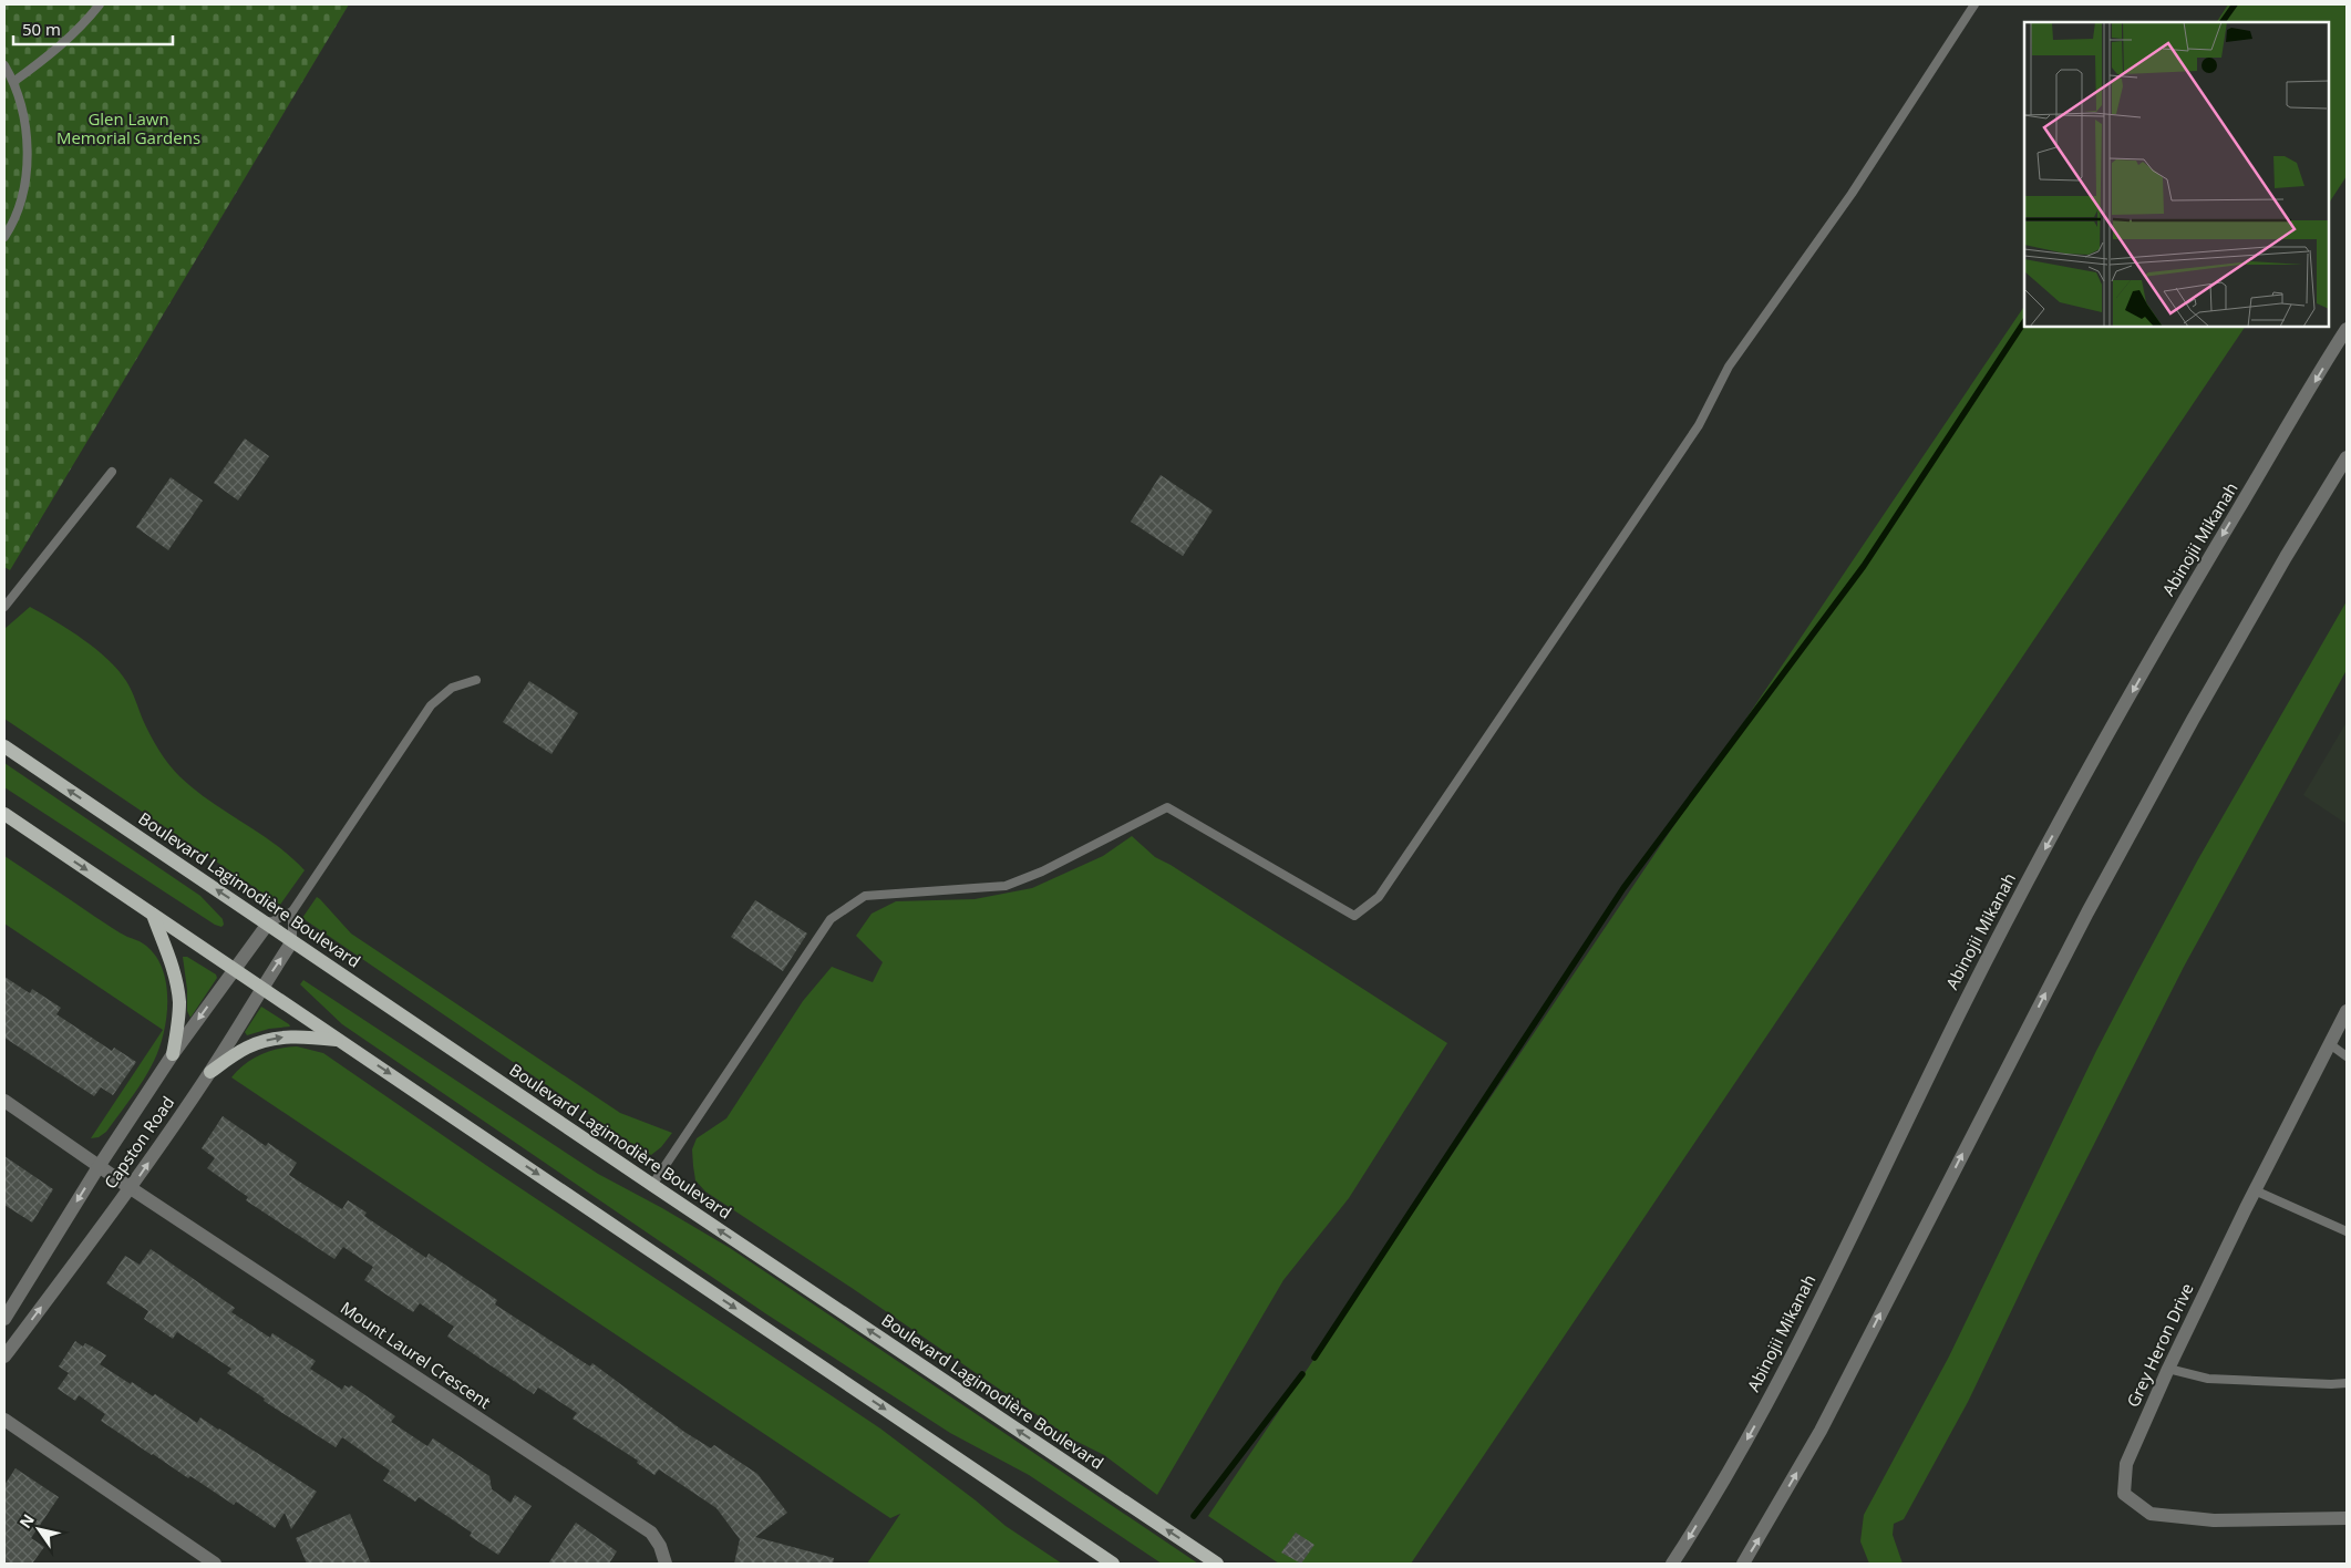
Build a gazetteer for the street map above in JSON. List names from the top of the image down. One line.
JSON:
{"streets":{"main road":["Boulevard Lagimodière Boulevard"],"street":["Abinojii Mikanah","Capston Road","Grey Heron Drive","Mount Laurel Crescent"]},"crossings":[["Boulevard Lagimodière Boulevard","Capston Road"],["Capston Road","Mount Laurel Crescent"]],"parks":["Glen Lawn Memorial Gardens"],"scale_bar":"50 m","north":"top left"}
